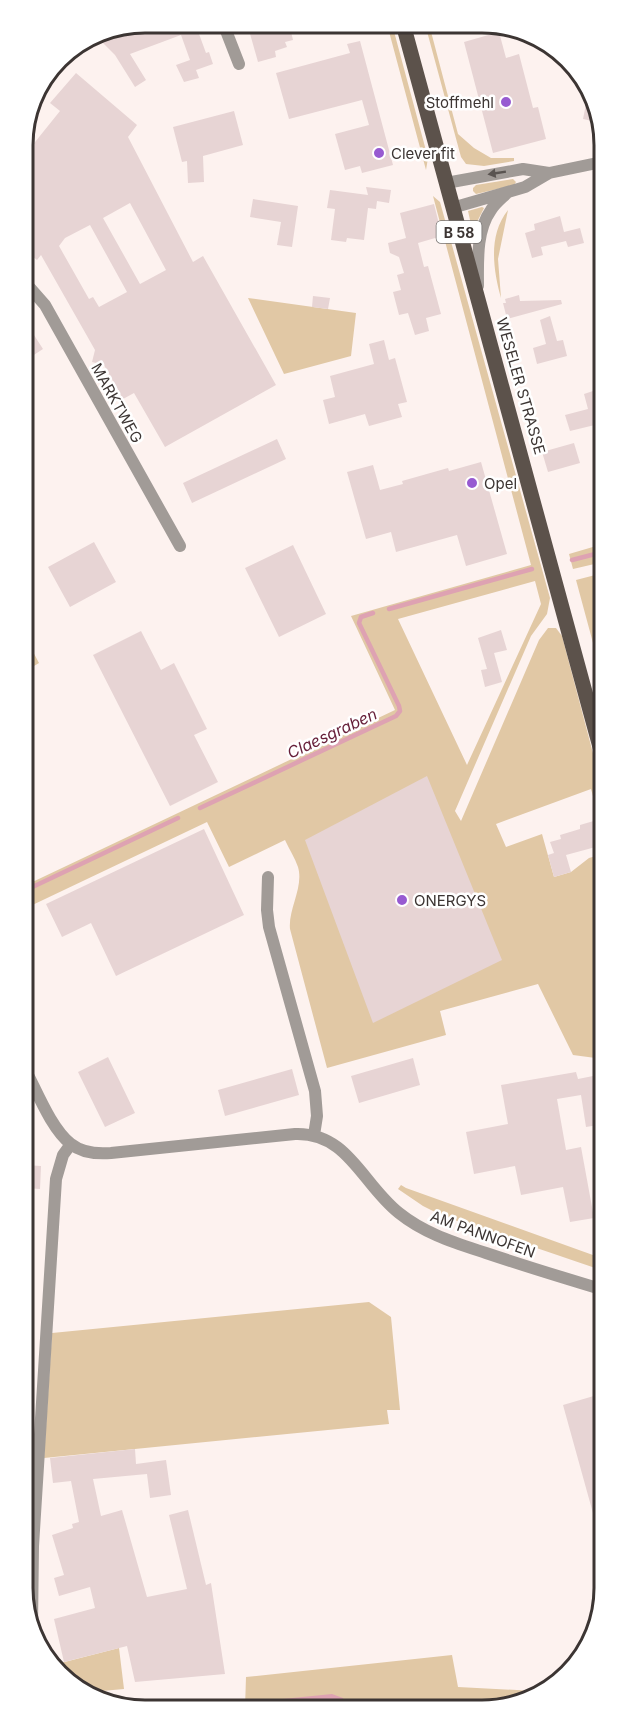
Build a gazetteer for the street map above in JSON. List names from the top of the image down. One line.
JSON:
{"streets":{"main road":["B 58","WESELER STRASSE"],"street":["MARKTWEG","AM PANNOFEN"]},"water":["Claesgraben"],"places":["Stoffmehl","Clever fit","Opel","ONERGYS"]}
